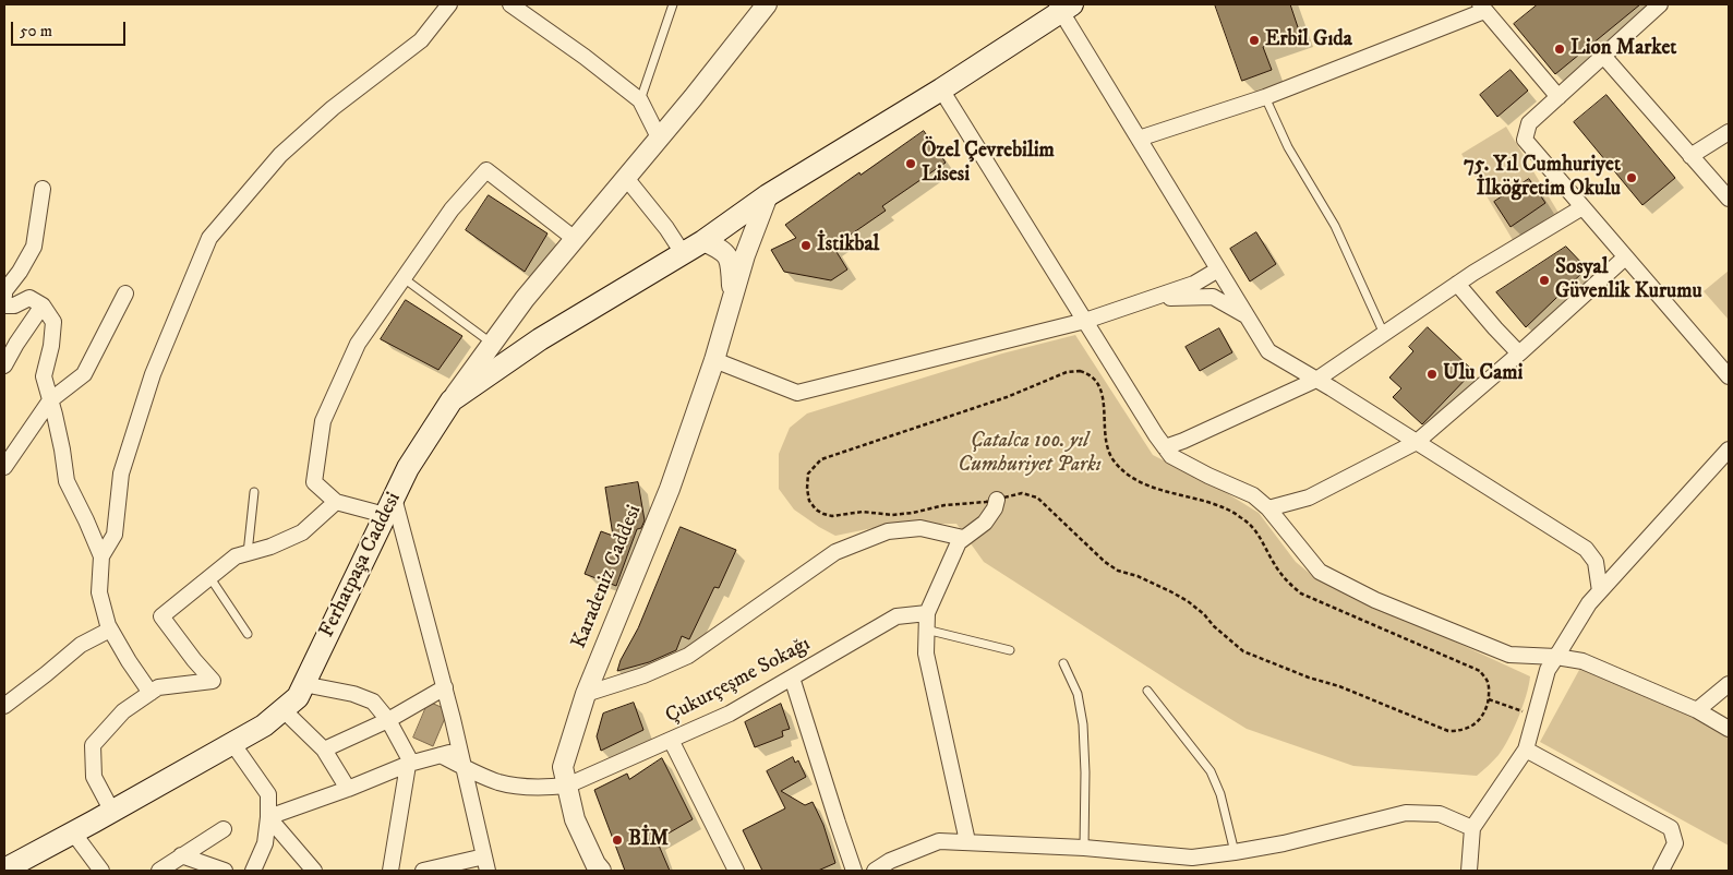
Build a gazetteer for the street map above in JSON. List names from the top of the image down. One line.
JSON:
{"streets":{"main road":["Ferhatpaşa Caddesi"],"street":["Karadeniz Caddesi","Çukurçeşme Sokağı"]},"crossings":[["Ferhatpaşa Caddesi","Karadeniz Caddesi"],["Karadeniz Caddesi","Çukurçeşme Sokağı"]],"parks":["Çatalca 100. yıl Cumhuriyet Parkı"],"places":["Erbil Gıda","Lion Market","Özel Çevrebilim Lisesi","75. Yıl Cumhuriyet İlköğretim Okulu","İstikbal","Sosyal Güvenlik Kurumu","Ulu Cami","BİM"],"scale_bar":"50 m"}
